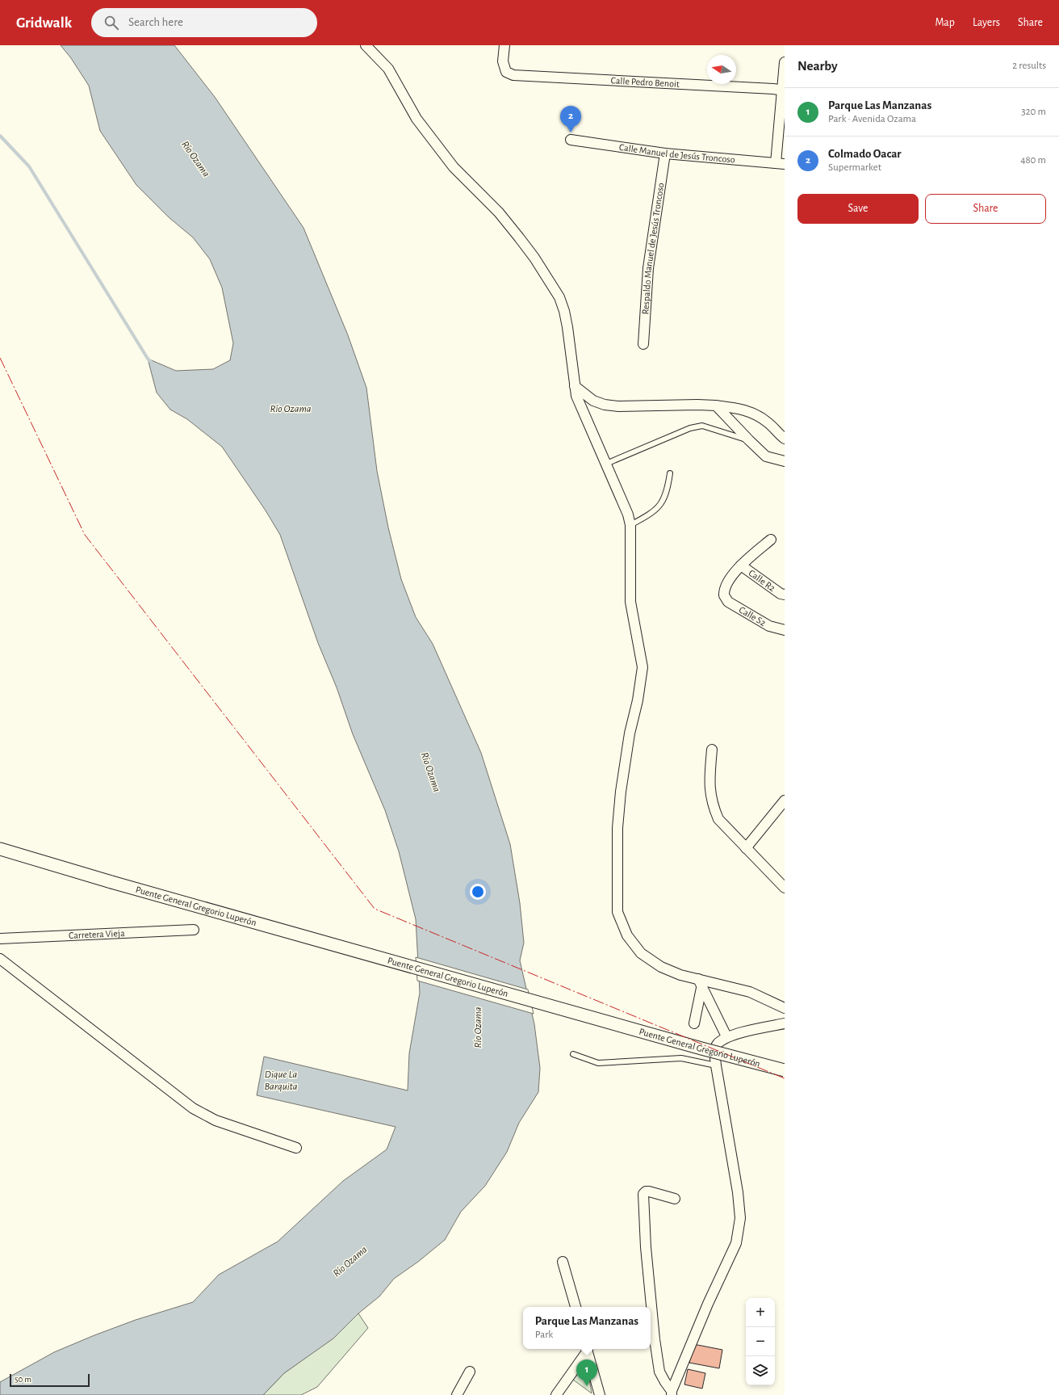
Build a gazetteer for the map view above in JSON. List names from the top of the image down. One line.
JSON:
{"streets":{"street":["Calle Pedro Benoit","Calle Manuel de Jesús Troncoso","Respaldo Manuel de Jesús Troncoso","Calle R2","Calle S2","Puente General Gregorio Luperón","Carretera Vieja"]},"crossings":[["Calle Manuel de Jesús Troncoso","Respaldo Manuel de Jesús Troncoso"],["Calle R2","Calle S2"]],"water":["Río Ozama","Dique La Barquita"],"scale_bar":"50 m","north":"left","page":{"header":"Gridwalk","search":"Search here","nav":["Map","Layers","Share"],"heading":["Nearby","2 results"],"list":[{"mark":"1","name":"Parque Las Manzanas","note":"Park · Avenida Ozama","value":"320 m"},{"mark":"2","name":"Colmado Oacar","note":"Supermarket","value":"480 m"}],"pins":["2","1"],"buttons":["Save","Share"],"map_buttons":["+","−"],"popup":["Parque Las Manzanas","Park"],"scale":"50 m"}}
